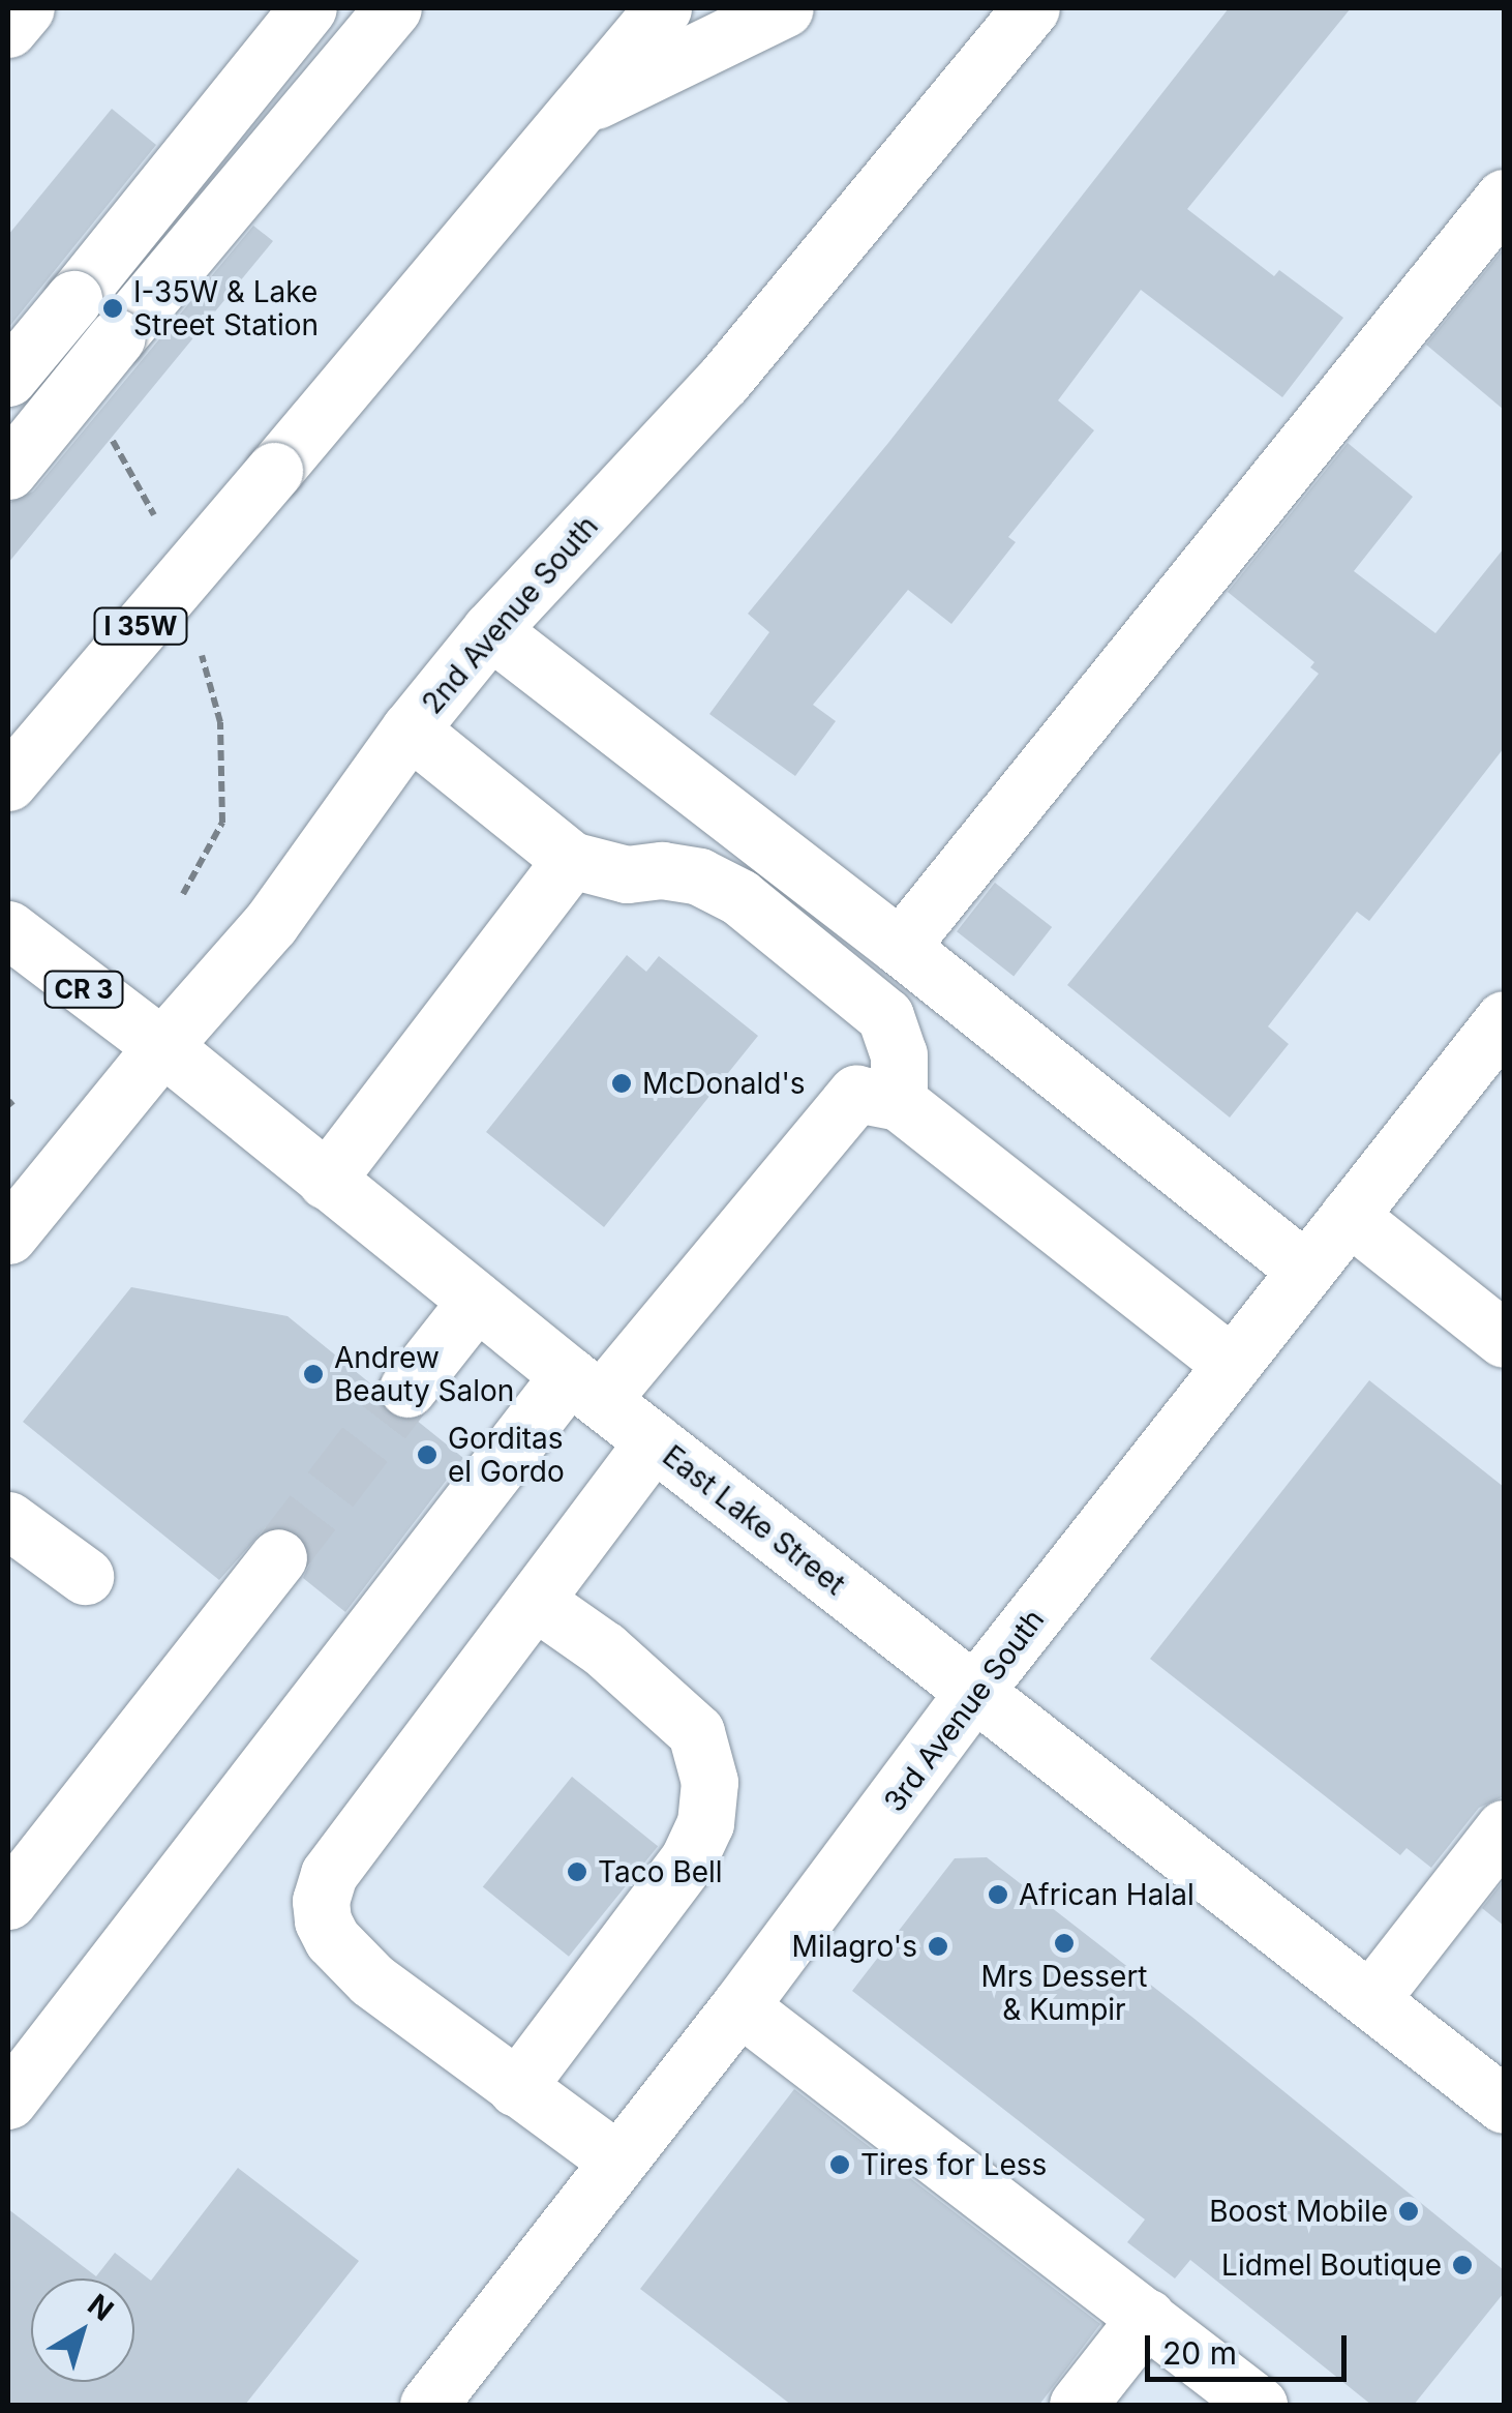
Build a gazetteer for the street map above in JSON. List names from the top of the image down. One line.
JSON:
{"streets":{"main road":["2nd Avenue South","I 35W","CR 3","East Lake Street","3rd Avenue South"]},"crossings":[["2nd Avenue South","East Lake Street"],["East Lake Street","3rd Avenue South"]],"places":["I-35W & Lake Street Station","McDonald's","Andrew Beauty Salon","Gorditas el Gordo","Taco Bell","African Halal","Mrs Dessert & Kumpir","Milagro's","Tires for Less","Boost Mobile","Lidmel Boutique"],"scale_bar":"20 m","north":"top right"}
